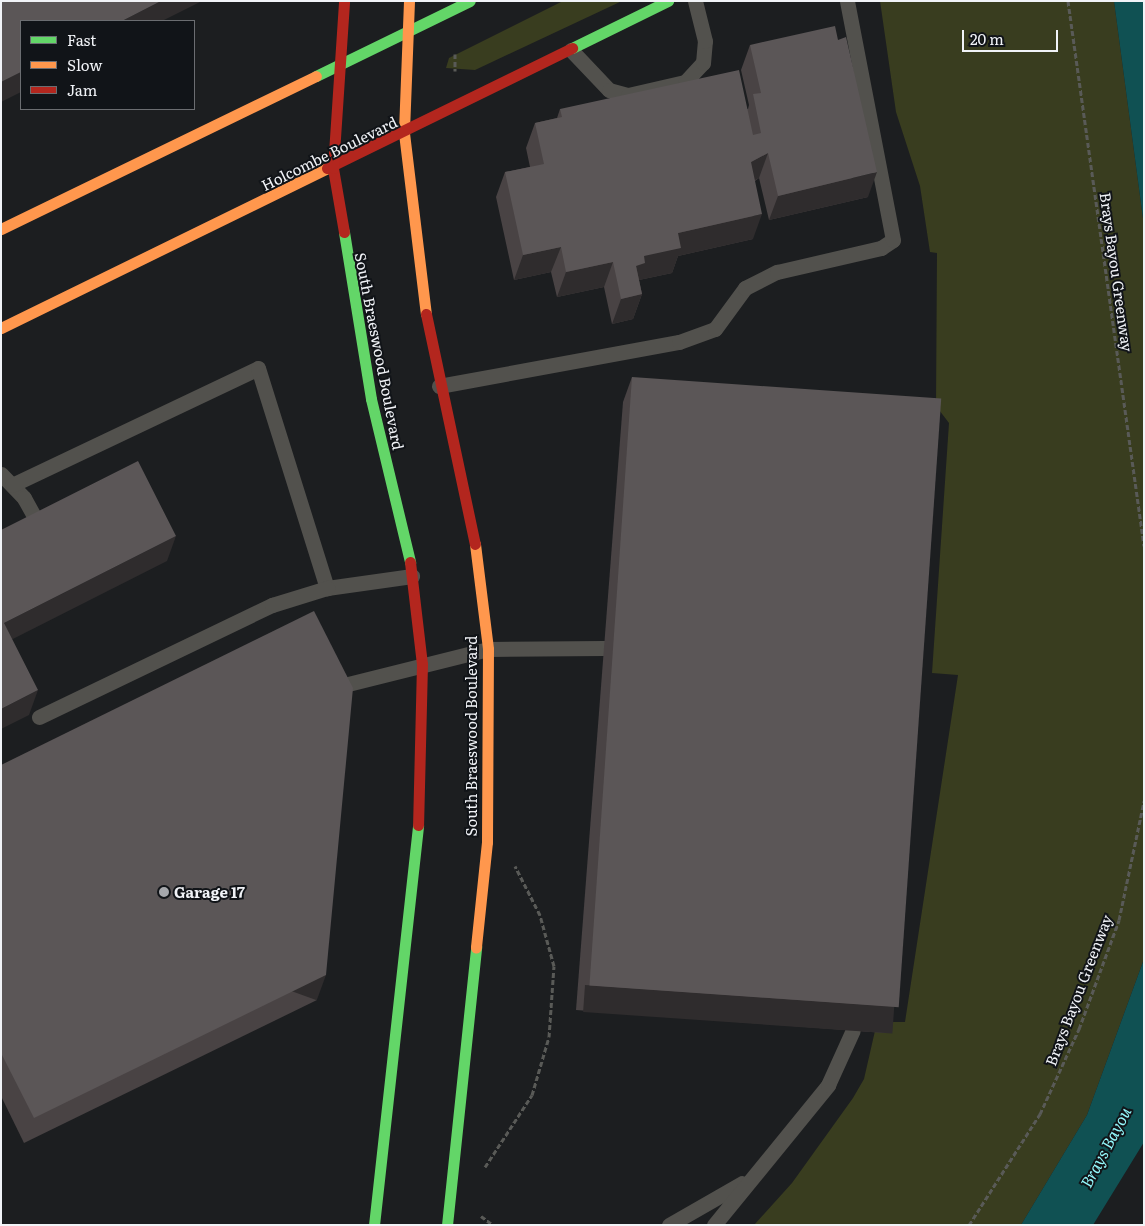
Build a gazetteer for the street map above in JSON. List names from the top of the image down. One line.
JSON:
{"streets":{"main road":["Holcombe Boulevard","South Braeswood Boulevard"],"path":["Brays Bayou Greenway"]},"crossings":[["Holcombe Boulevard","South Braeswood Boulevard"]],"water":["Brays Bayou"],"places":["Garage 17"],"legend":["Fast","Slow","Jam"],"scale_bar":"20 m"}
